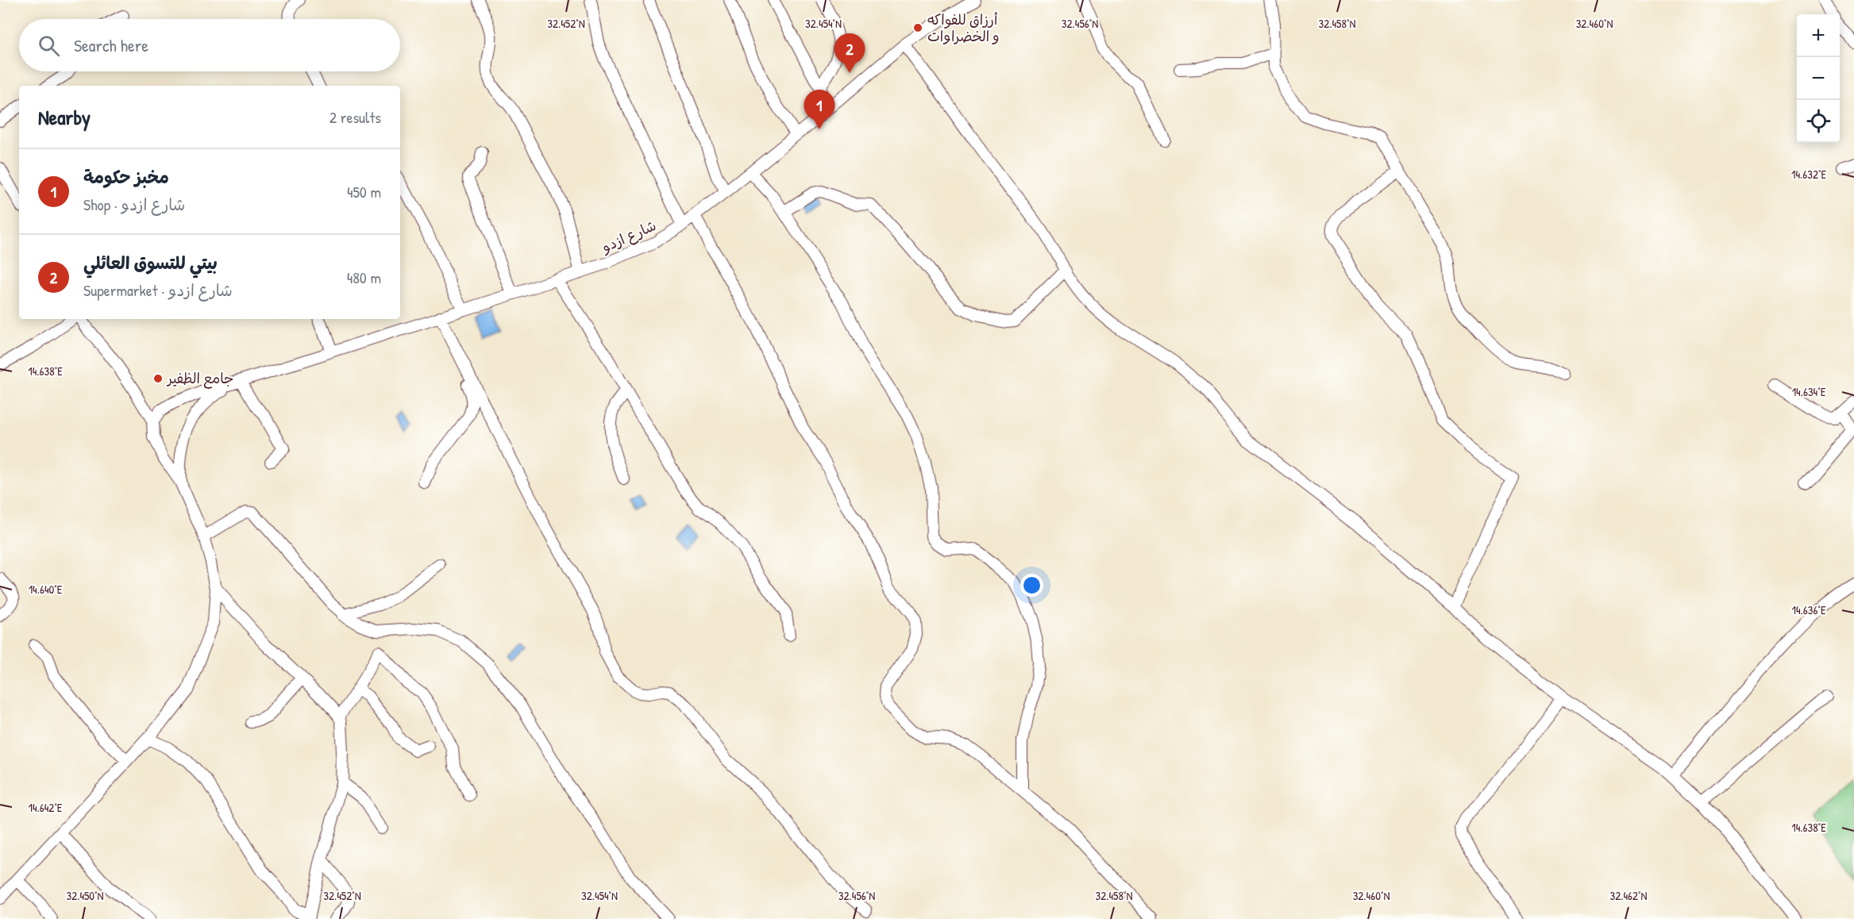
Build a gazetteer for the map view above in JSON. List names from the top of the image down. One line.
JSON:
{"streets":{"street":["شارع ازدو"]},"places":["أرزاق للفواكه و الخضراوات","جامع الظفير"],"page":{"map_buttons":["+","−"],"search":"Search here","pins":["2","1"],"heading":["Nearby","2 results"],"list":[{"mark":"1","name":"مخبز حكومة","note":"Shop · شارع ازدو","value":"450 m"},{"mark":"2","name":"بيتي للتسوق العائلي","note":"Supermarket · شارع ازدو","value":"480 m"}]},"coordinates":["32.452°N","32.454°N","32.456°N","32.458°N","32.460°N","14.632°E","14.638°E","14.634°E","14.640°E","14.636°E","14.642°E","32.450°N","32.462°N"]}
